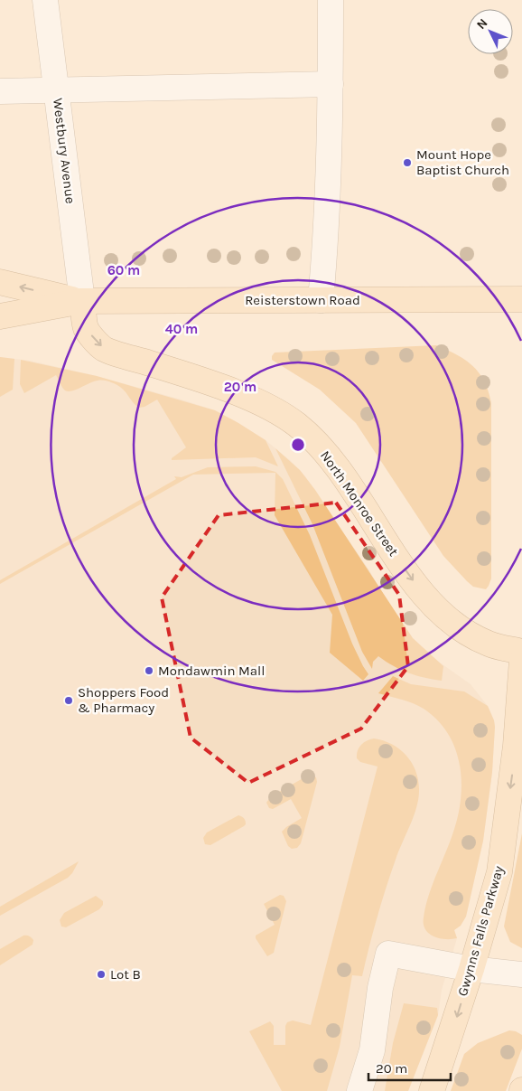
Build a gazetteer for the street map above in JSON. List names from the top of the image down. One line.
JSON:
{"streets":{"main road":["Reisterstown Road","North Monroe Street","Gwynns Falls Parkway"],"street":["Westbury Avenue"]},"crossings":[["Westbury Avenue","Reisterstown Road"],["Westbury Avenue","North Monroe Street"],["Reisterstown Road","North Monroe Street"]],"one_way":["North Monroe Street","Gwynns Falls Parkway"],"places":["Mount Hope Baptist Church","Mondawmin Mall","Shoppers Food & Pharmacy","Lot B"],"scale_bar":"20 m","north":"top left","rings":["60 m","40 m","20 m"]}
